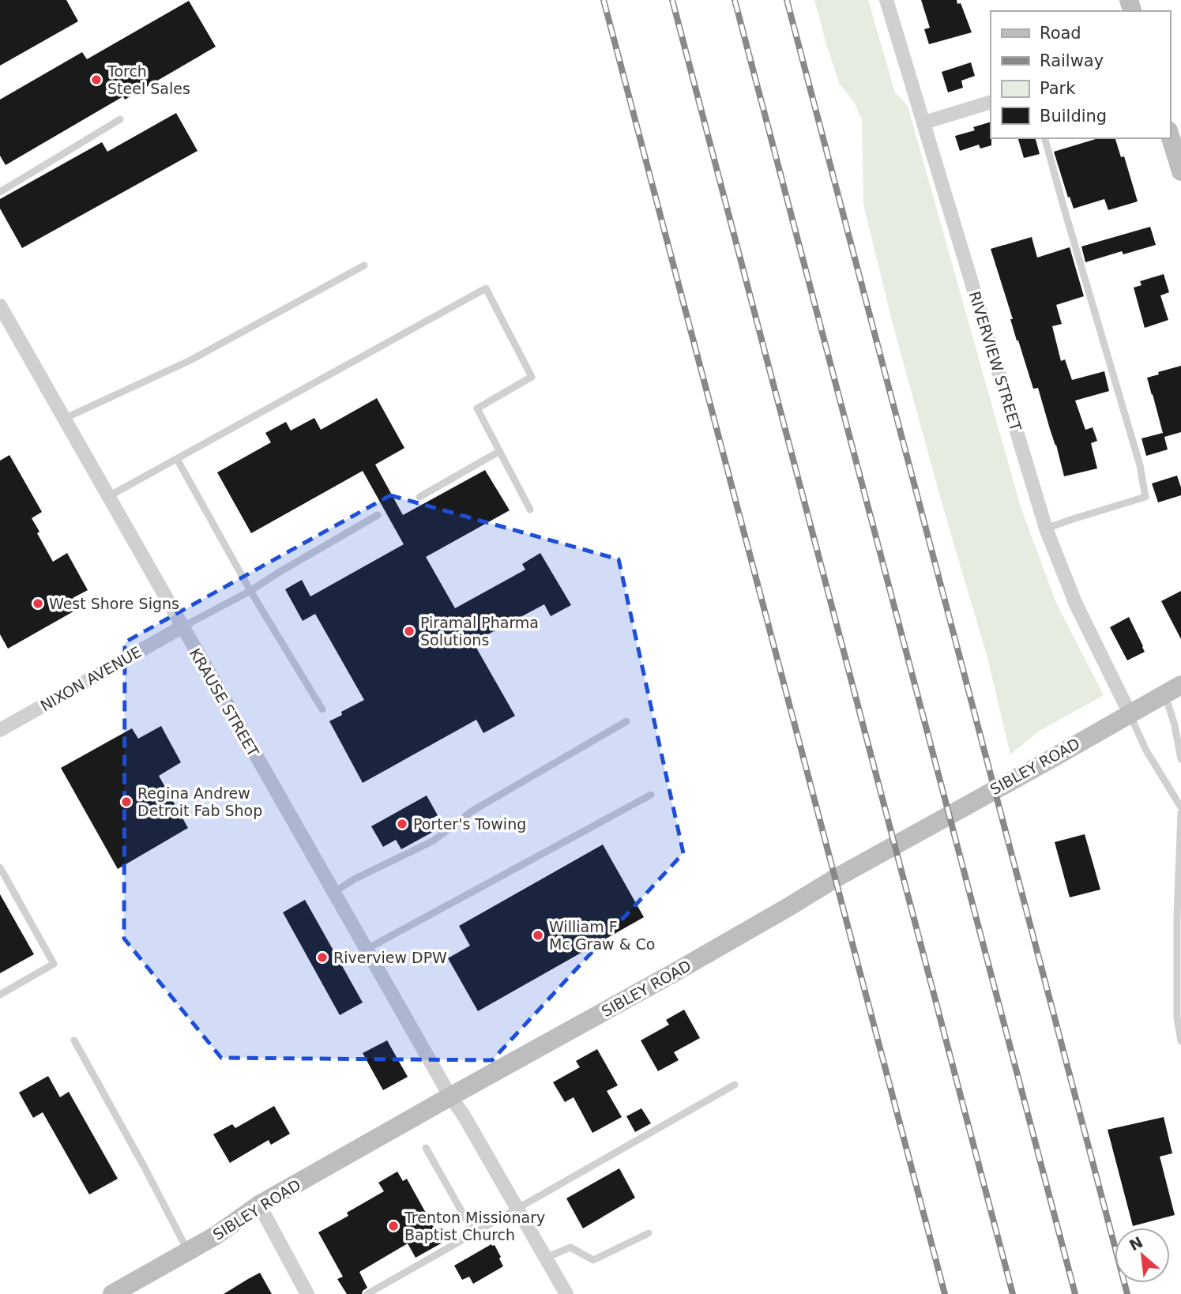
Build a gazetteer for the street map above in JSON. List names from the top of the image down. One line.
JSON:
{"streets":{"main road":["SIBLEY ROAD"],"street":["RIVERVIEW STREET","NIXON AVENUE","KRAUSE STREET"]},"crossings":[["RIVERVIEW STREET","SIBLEY ROAD"],["NIXON AVENUE","KRAUSE STREET"],["KRAUSE STREET","SIBLEY ROAD"]],"places":["Torch Steel Sales","West Shore Signs","Piramal Pharma Solutions","Regina Andrew Detroit Fab Shop","Porter's Towing","William F Mc Graw & Co","Riverview DPW","Trenton Missionary Baptist Church"],"legend":["Road","Railway","Park","Building"],"north":"top left"}
